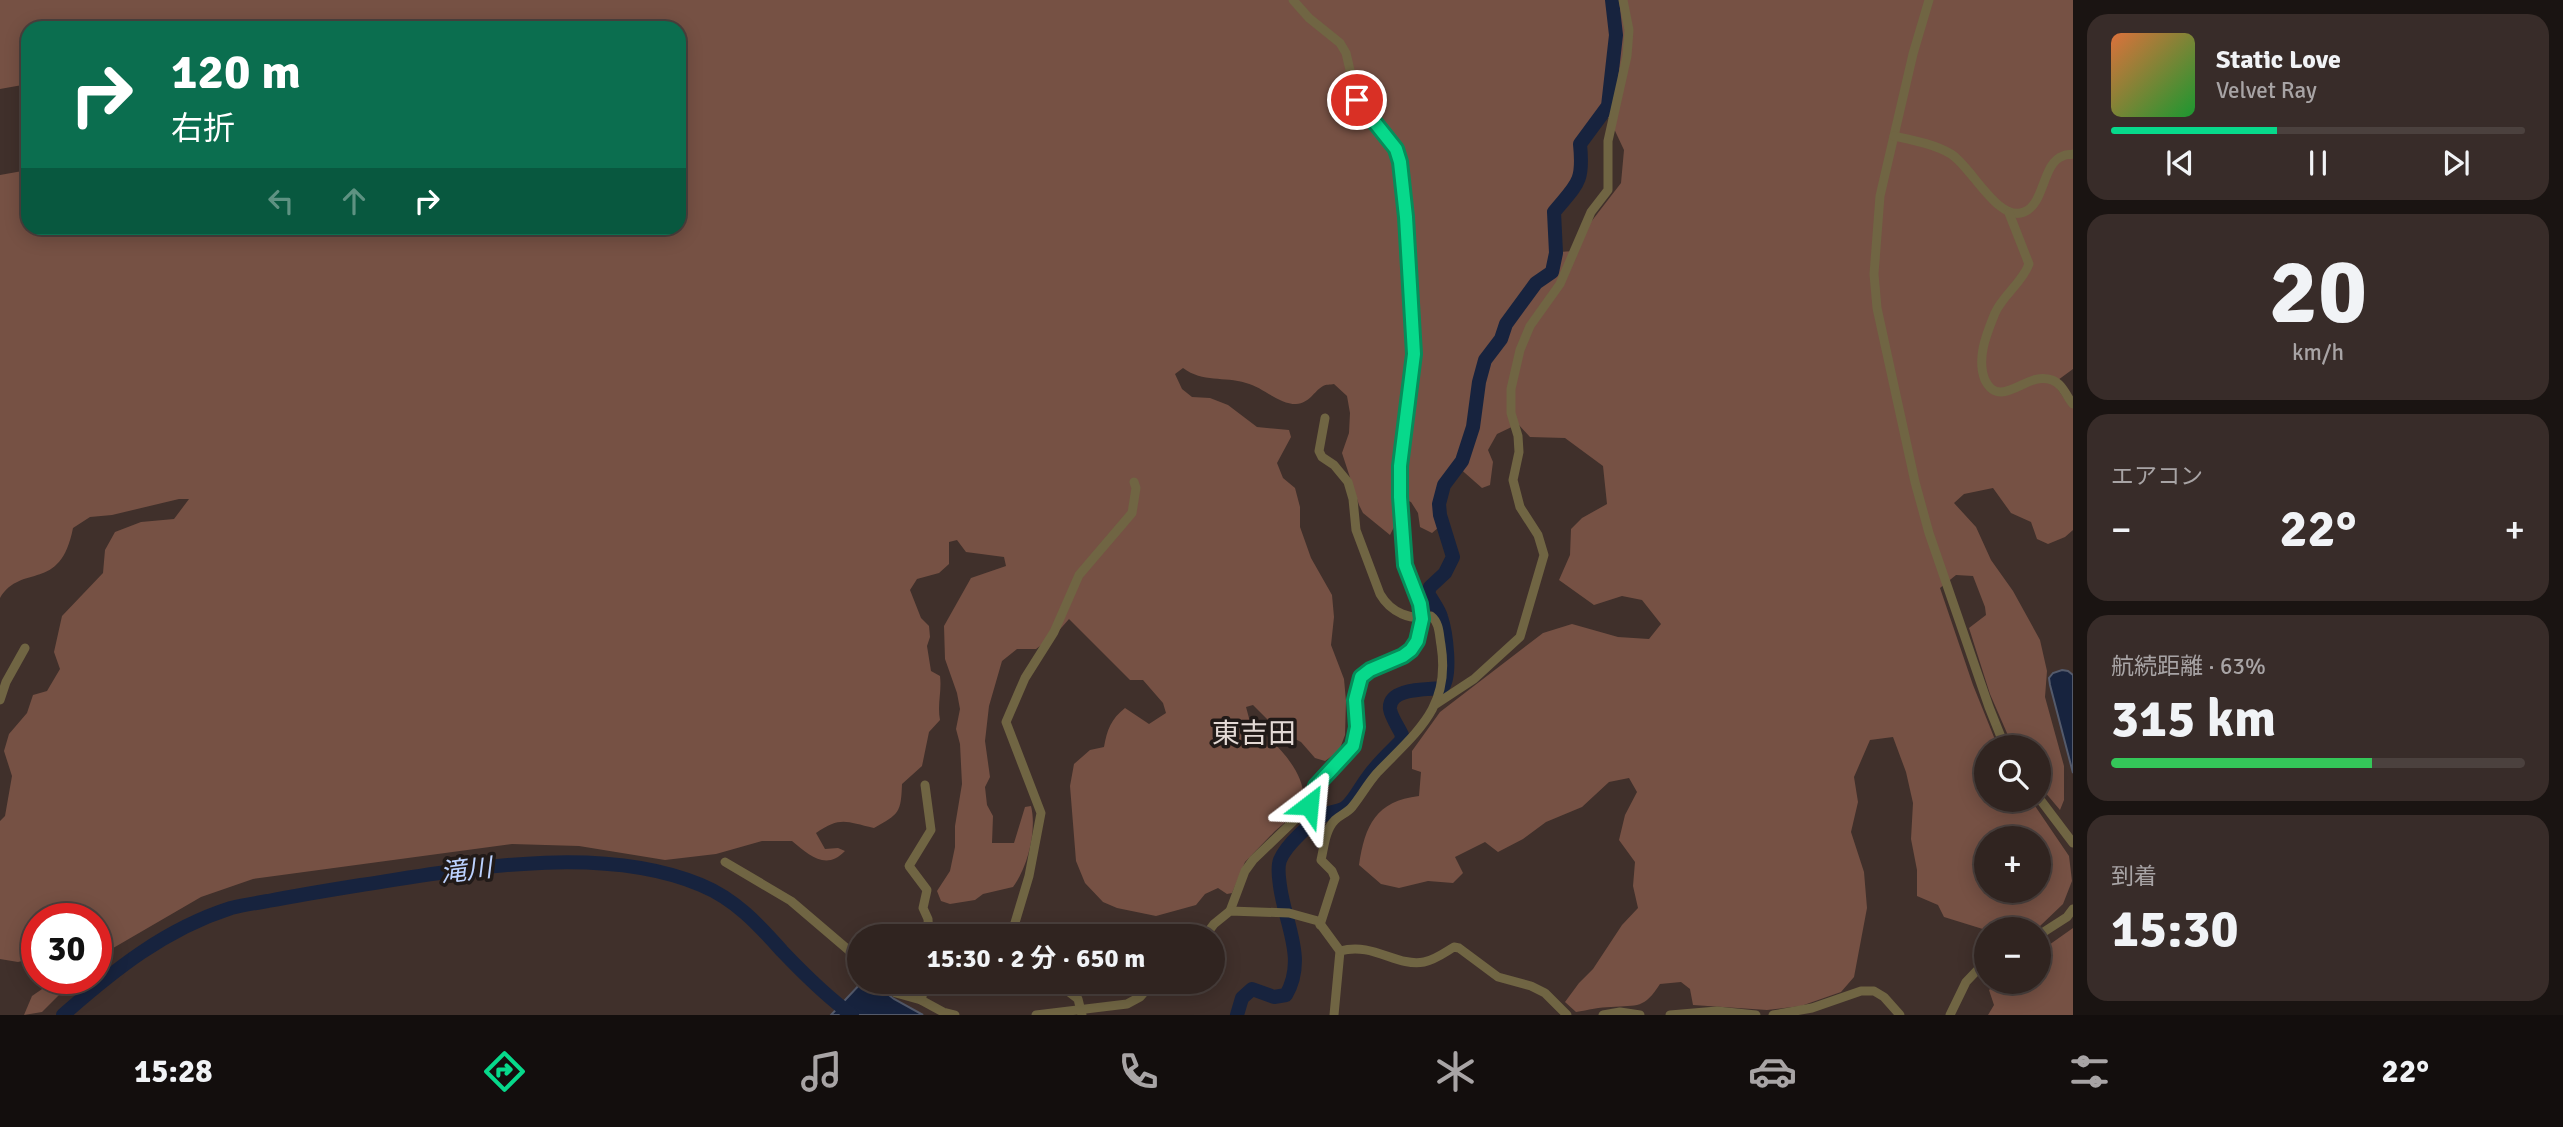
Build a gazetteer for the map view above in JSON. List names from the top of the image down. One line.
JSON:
{"districts":["東吉田"],"water":["滝川"],"page":{"turn":["120 m","右折"],"song":["Static Love","Velvet Ray"],"tile":[["20","km/h"],"エアコン",["航続距離 · 63%","315 km"],["到着","15:30"]],"heat":["−","22°","+"],"map_buttons":["+","−"],"limit":"30","trip":"15:30 · 2 分 · 650 m","tabs":["15:28","22°"]}}
